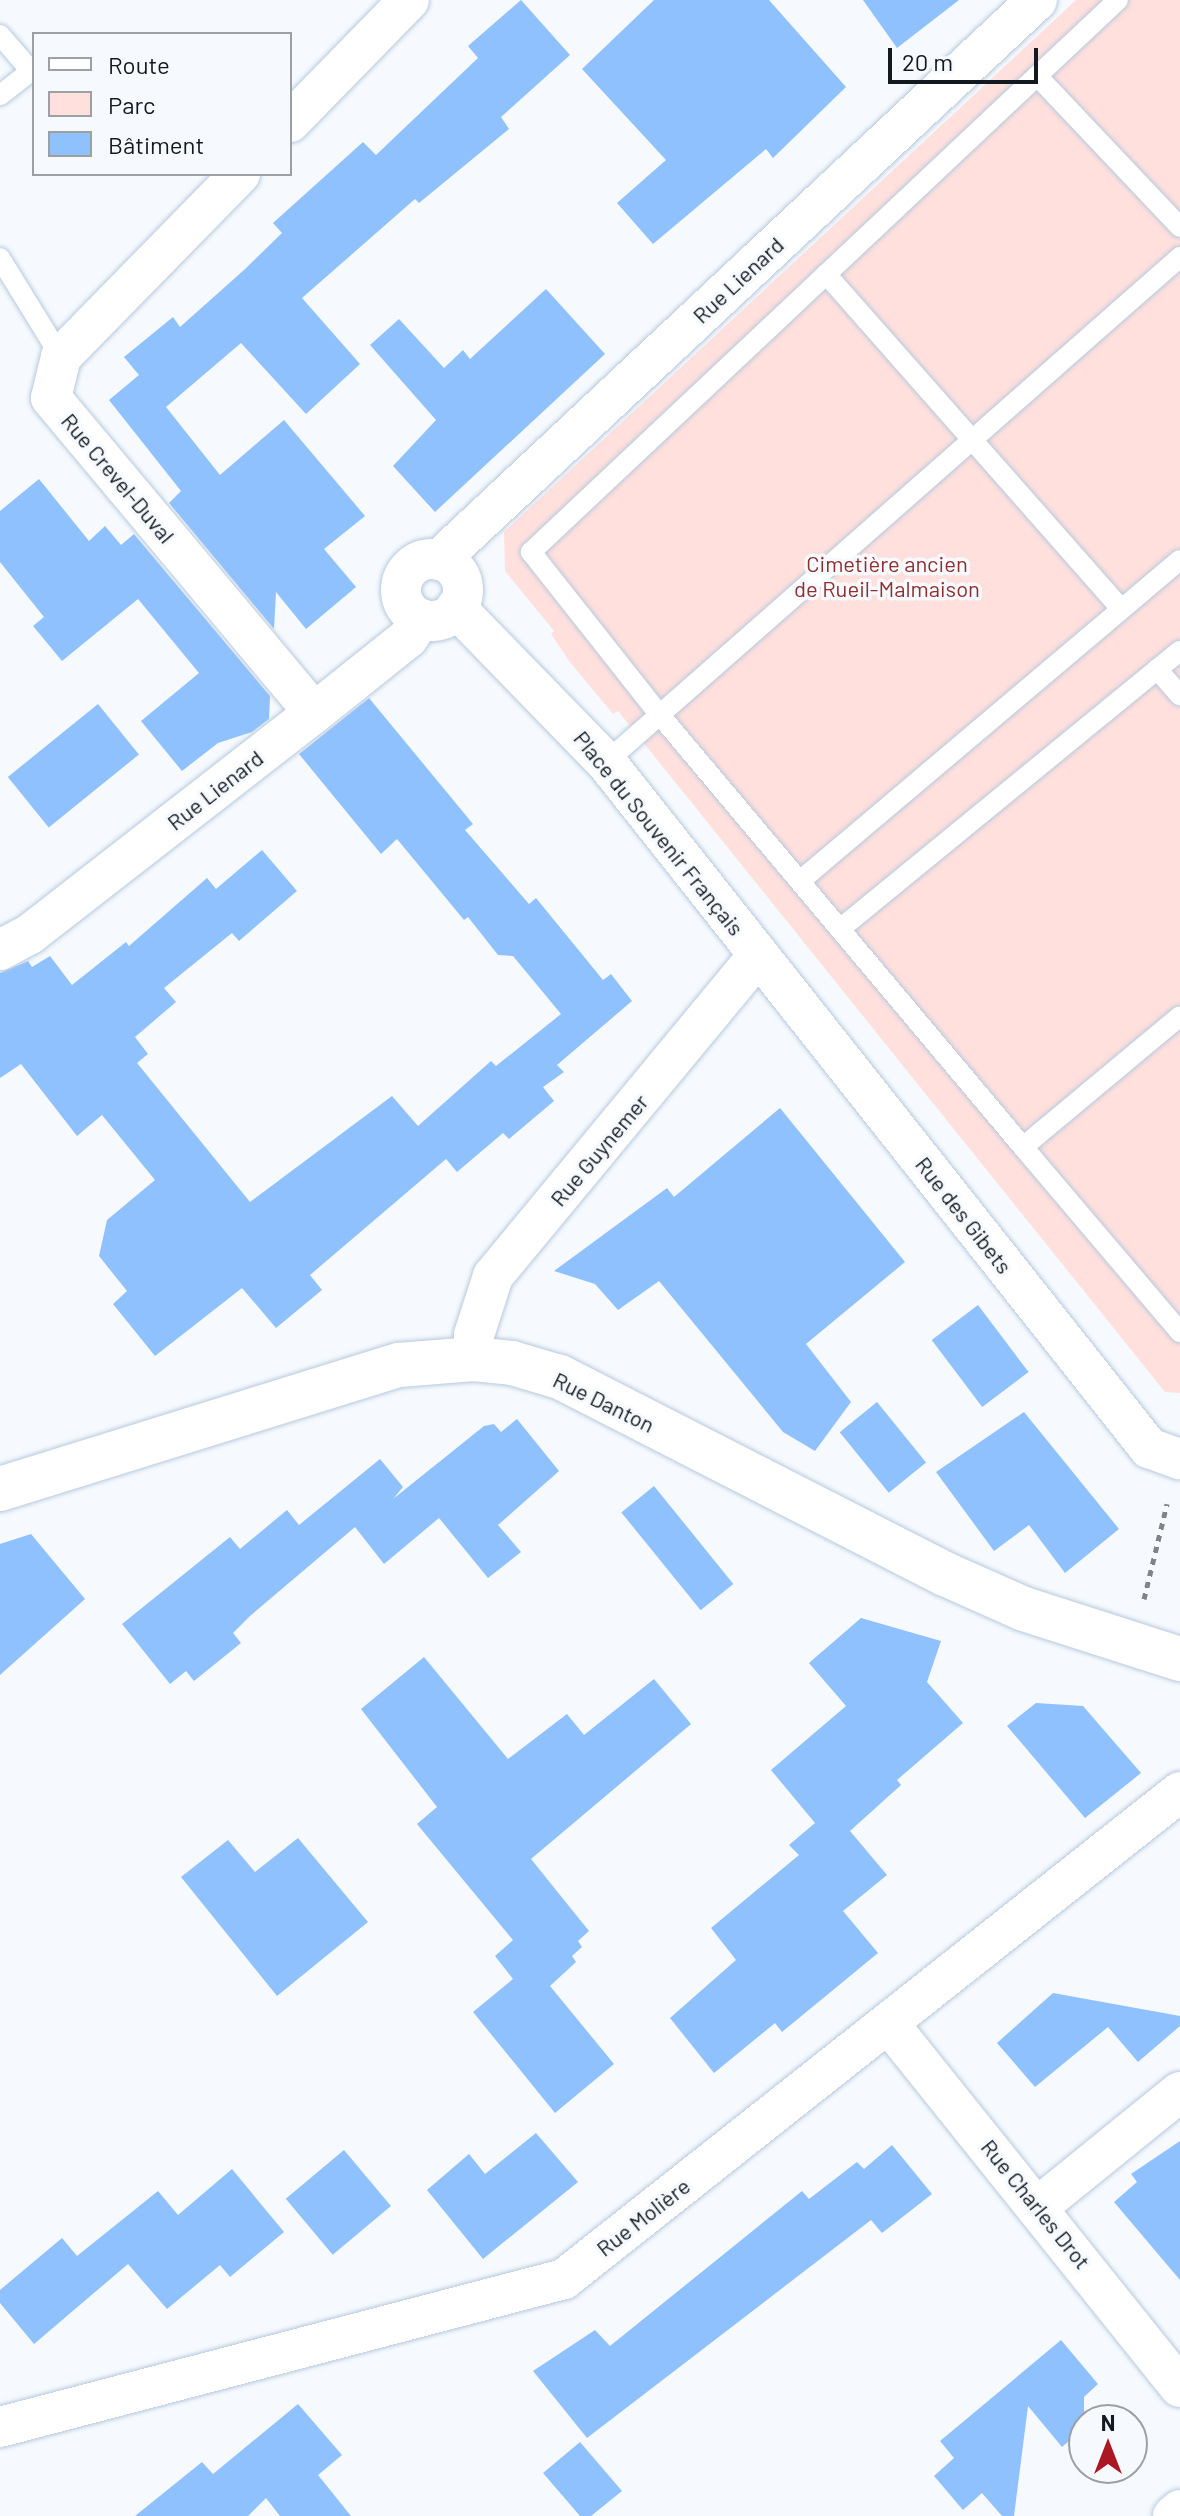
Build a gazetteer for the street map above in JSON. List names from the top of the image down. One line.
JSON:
{"streets":{"street":["Rue Lienard","Rue Crevel-Duval","Place du Souvenir Français","Rue Guynemer","Rue des Gibets","Rue Danton","Rue Charles Drot","Rue Molière"]},"crossings":[["Rue Lienard","Rue Crevel-Duval"],["Rue Lienard","Place du Souvenir Français"],["Place du Souvenir Français","Rue Guynemer"],["Place du Souvenir Français","Rue des Gibets"],["Rue Guynemer","Rue des Gibets"],["Rue Guynemer","Rue Danton"],["Rue Charles Drot","Rue Molière"]],"parks":["Cimetière ancien de Rueil-Malmaison"],"legend":["Route","Parc","Bâtiment"],"scale_bar":"20 m","north":"top"}
